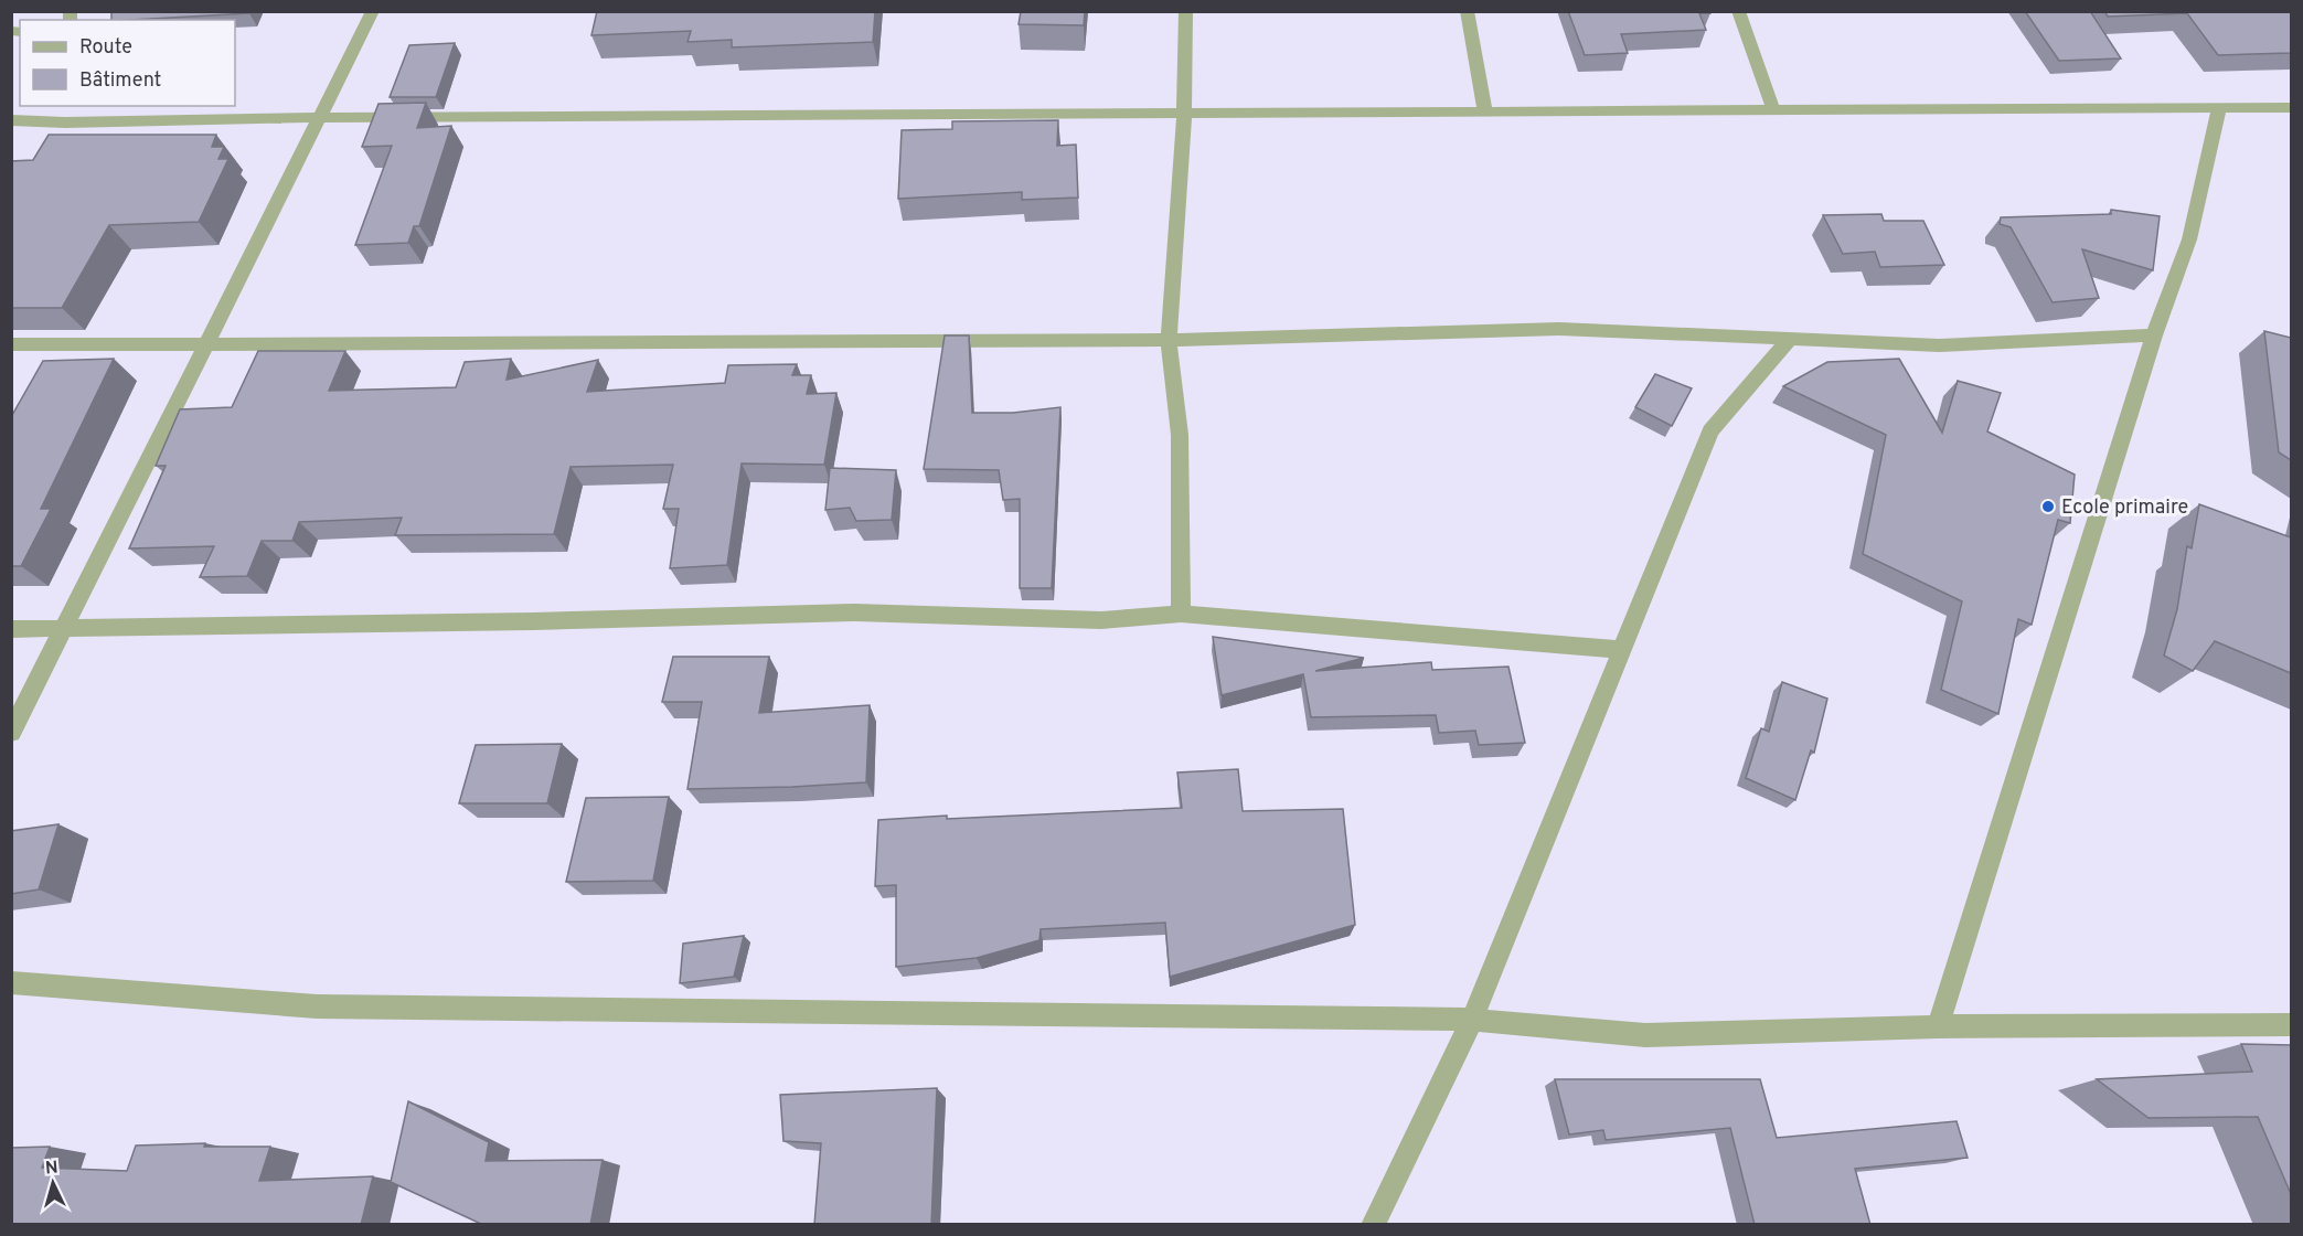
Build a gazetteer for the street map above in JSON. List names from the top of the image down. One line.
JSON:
{"places":["Ecole primaire"],"legend":["Route","Bâtiment"],"north":"top"}
